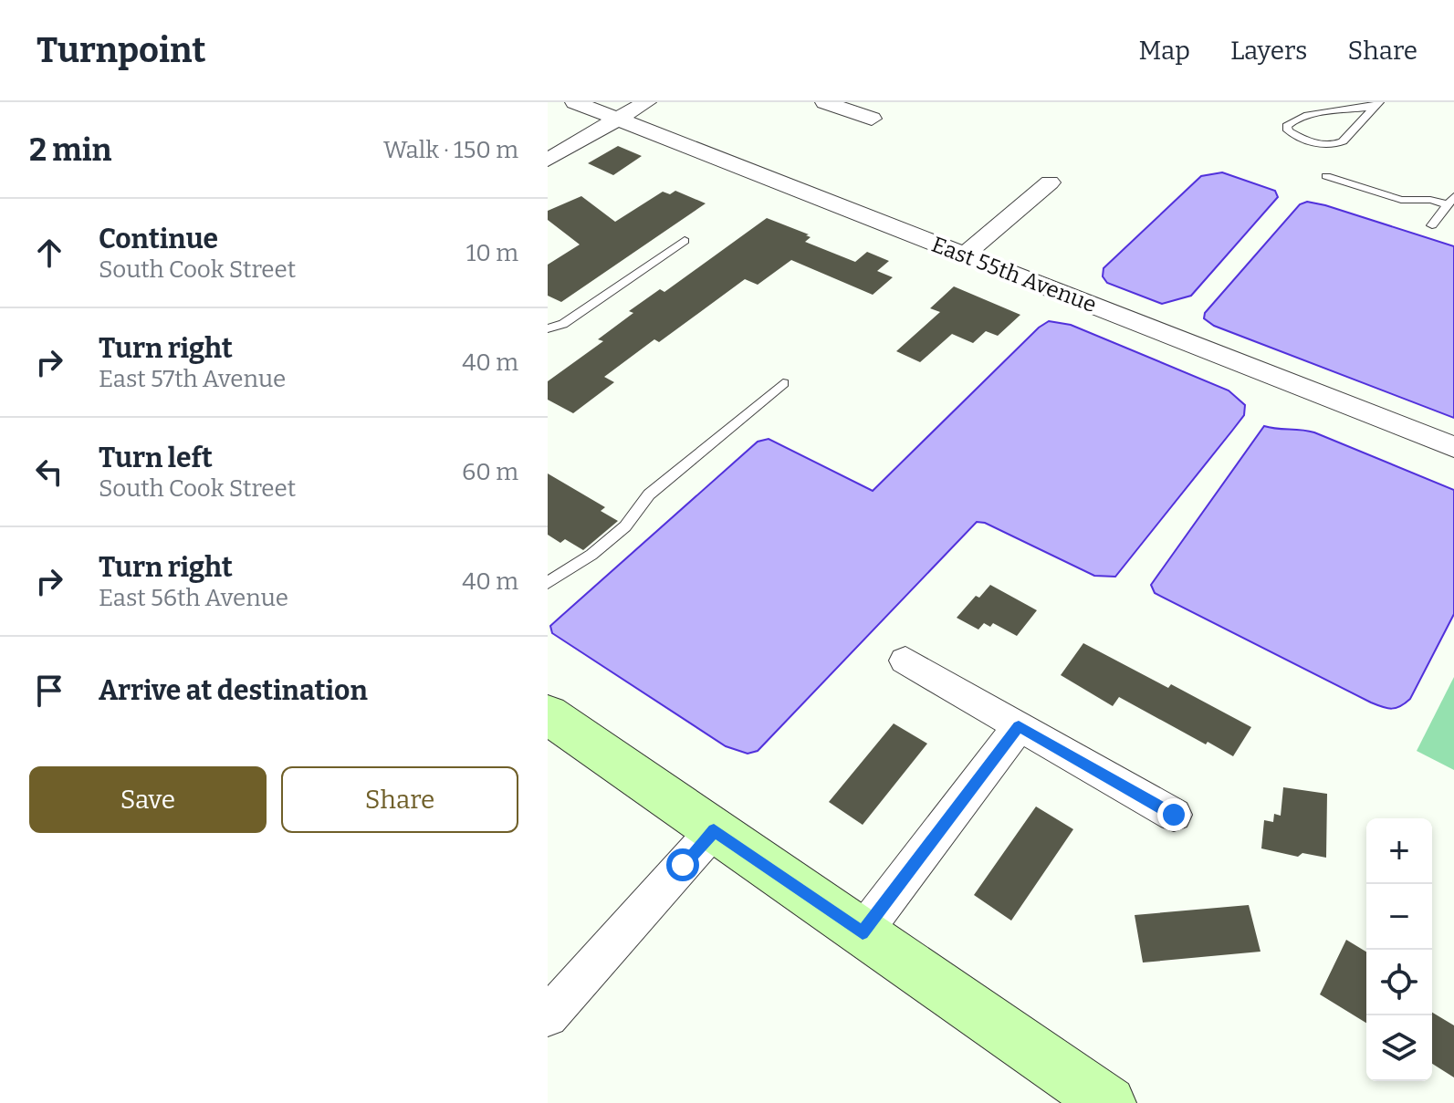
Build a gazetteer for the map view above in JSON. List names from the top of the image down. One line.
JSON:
{"streets":{"street":["East 55th Avenue"]},"page":{"header":"Turnpoint","nav":["Map","Layers","Share"],"heading":["2 min","Walk · 150 m"],"list":[["Continue","South Cook Street","10 m"],["Turn right","East 57th Avenue","40 m"],["Turn left","South Cook Street","60 m"],["Turn right","East 56th Avenue","40 m"],"Arrive at destination"],"buttons":["Save","Share"],"map_buttons":["+","−"]}}
